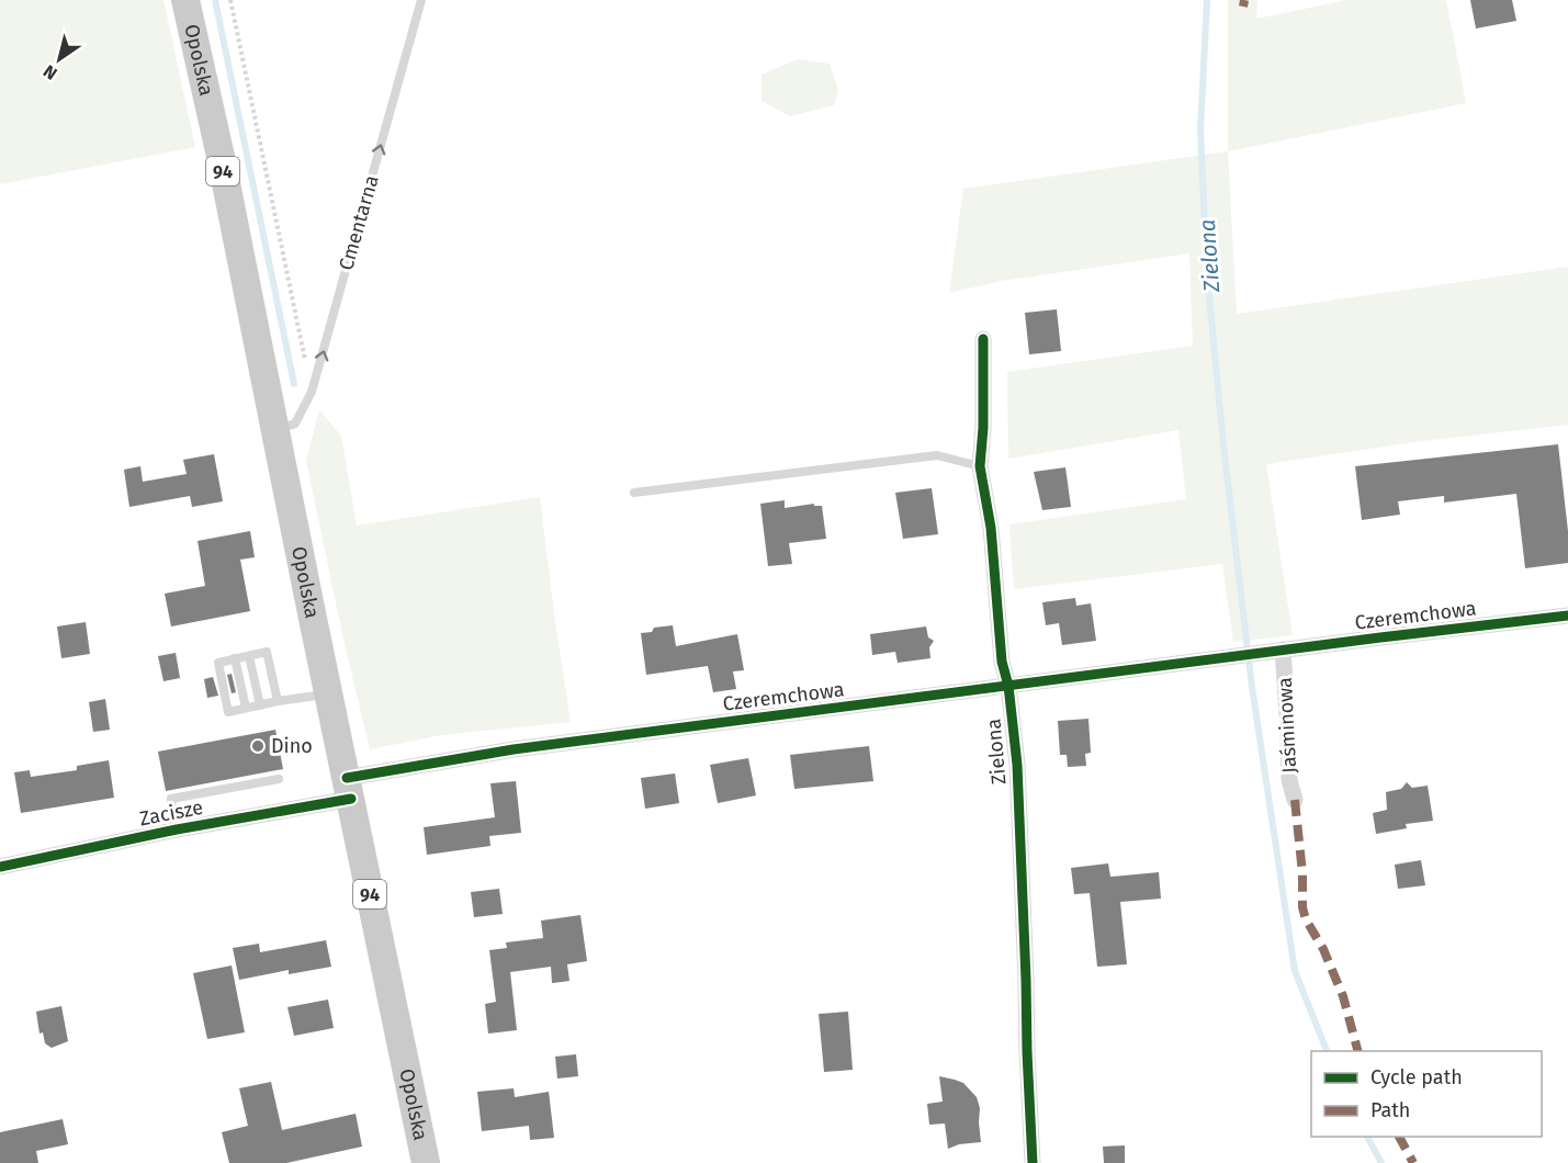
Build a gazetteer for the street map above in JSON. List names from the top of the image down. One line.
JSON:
{"streets":{"main road":["Opolska","94"],"street":["Czeremchowa","Jaśminowa","Zielona","Zacisze"],"lane":["Cmentarna"]},"crossings":[["Opolska","Cmentarna"],["Opolska","Czeremchowa"],["Opolska","Zacisze"],["Czeremchowa","Jaśminowa"],["Czeremchowa","Zielona"],["Czeremchowa","Zacisze"]],"one_way":["Cmentarna"],"water":["Zielona"],"places":["Dino"],"legend":["Cycle path","Path"],"north":"bottom left"}
